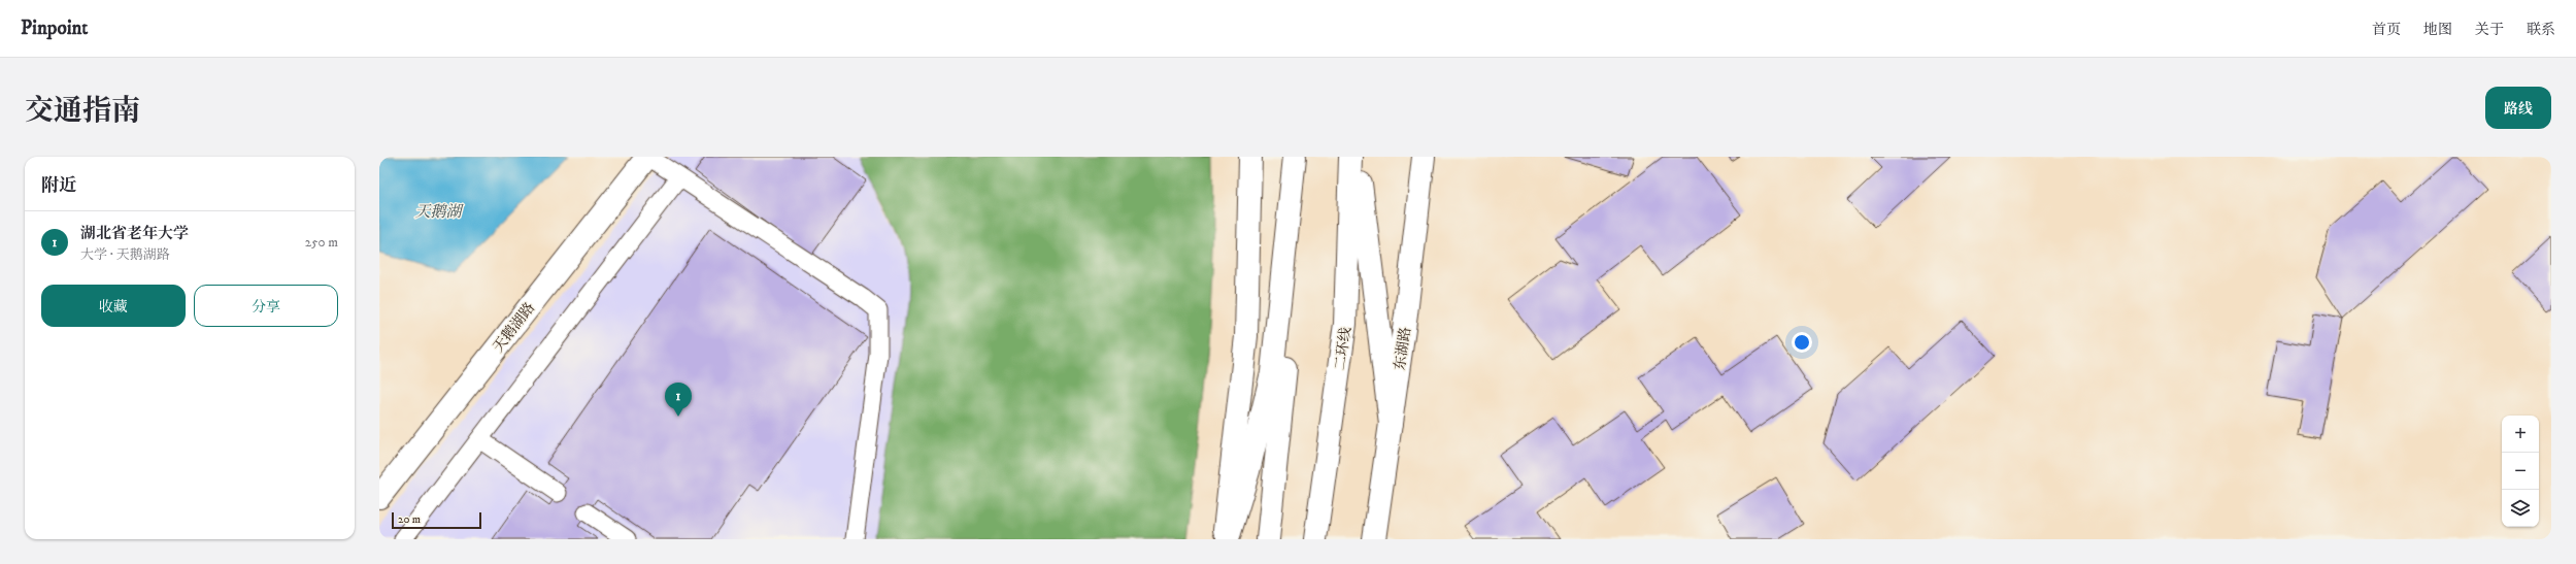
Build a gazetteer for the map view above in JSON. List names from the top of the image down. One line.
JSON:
{"streets":{"main road":["天鹅湖路","二环线","东湖路"]},"water":["天鹅湖"],"scale_bar":"20 m","page":{"header":"Pinpoint","nav":["首页","地图","关于","联系"],"title":"交通指南","buttons":["路线",["收藏","分享"]],"heading":"附近","list":[{"mark":"1","name":"湖北省老年大学","note":"大学 · 天鹅湖路","value":"250 m"}],"pins":"1","map_buttons":["+","−"],"scale":"20 m"}}
